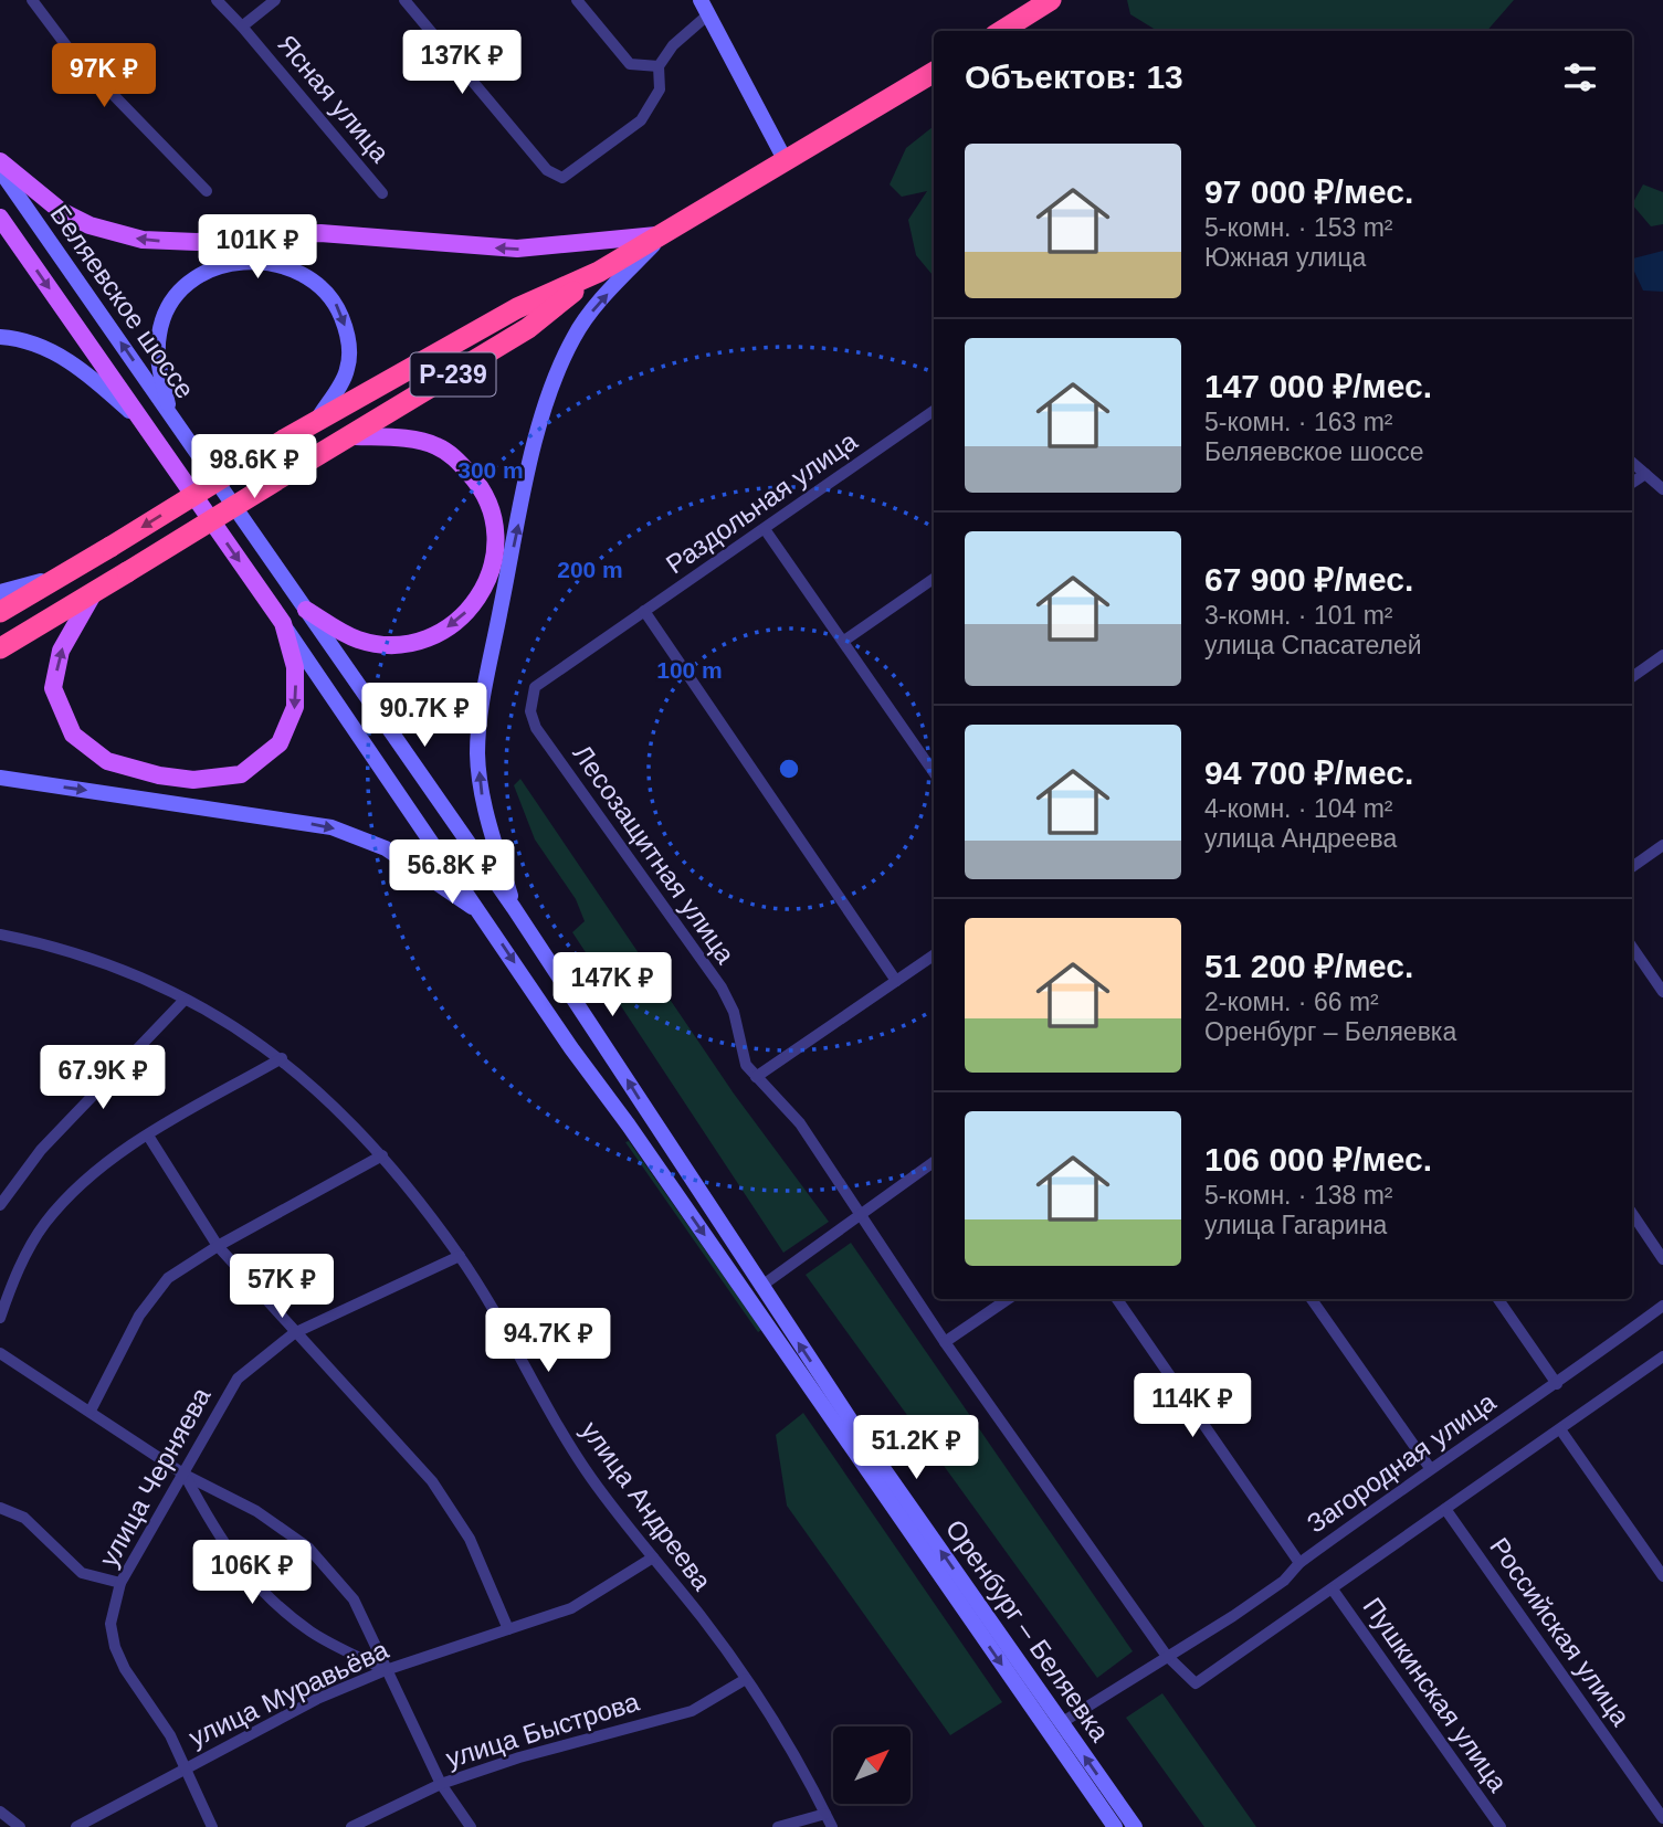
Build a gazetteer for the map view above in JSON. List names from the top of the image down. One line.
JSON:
{"streets":{"highway":["Р-239"],"main road":["Беляевское шоссе","Оренбург – Беляевка"],"street":["Ясная улица","Раздольная улица","Лесозащитная улица","Загородная улица","улица Черняева","улица Андреева","Российская улица","улица Муравьёва","Пушкинская улица","улица Быстрова"]},"crossings":[["Беляевское шоссе","Оренбург – Беляевка"],["Раздольная улица","Лесозащитная улица"],["Лесозащитная улица","Загородная улица"],["Лесозащитная улица","Пушкинская улица"],["Загородная улица","Оренбург – Беляевка"],["улица Черняева","улица Андреева"],["улица Черняева","улица Муравьёва"],["улица Андреева","улица Муравьёва"],["улица Андреева","улица Быстрова"]],"north":"top right","page":{"price":["137K ₽","97K ₽","101K ₽","98.6K ₽","90.7K ₽","56.8K ₽","147K ₽","67.9K ₽","57K ₽","94.7K ₽","114K ₽","51.2K ₽","106K ₽"],"heading":"Объектов: 13","list":[{"name":"97 000 ₽/мес.","note":"5-комн. · 153 m² · Южная улица"},{"name":"147 000 ₽/мес.","note":"5-комн. · 163 m² · Беляевское шоссе"},{"name":"67 900 ₽/мес.","note":"3-комн. · 101 m² · улица Спасателей"},{"name":"94 700 ₽/мес.","note":"4-комн. · 104 m² · улица Андреева"},{"name":"51 200 ₽/мес.","note":"2-комн. · 66 m² · Оренбург – Беляевка"},{"name":"106 000 ₽/мес.","note":"5-комн. · 138 m² · улица Гагарина"}]},"rings":["300 m","200 m","100 m"]}
